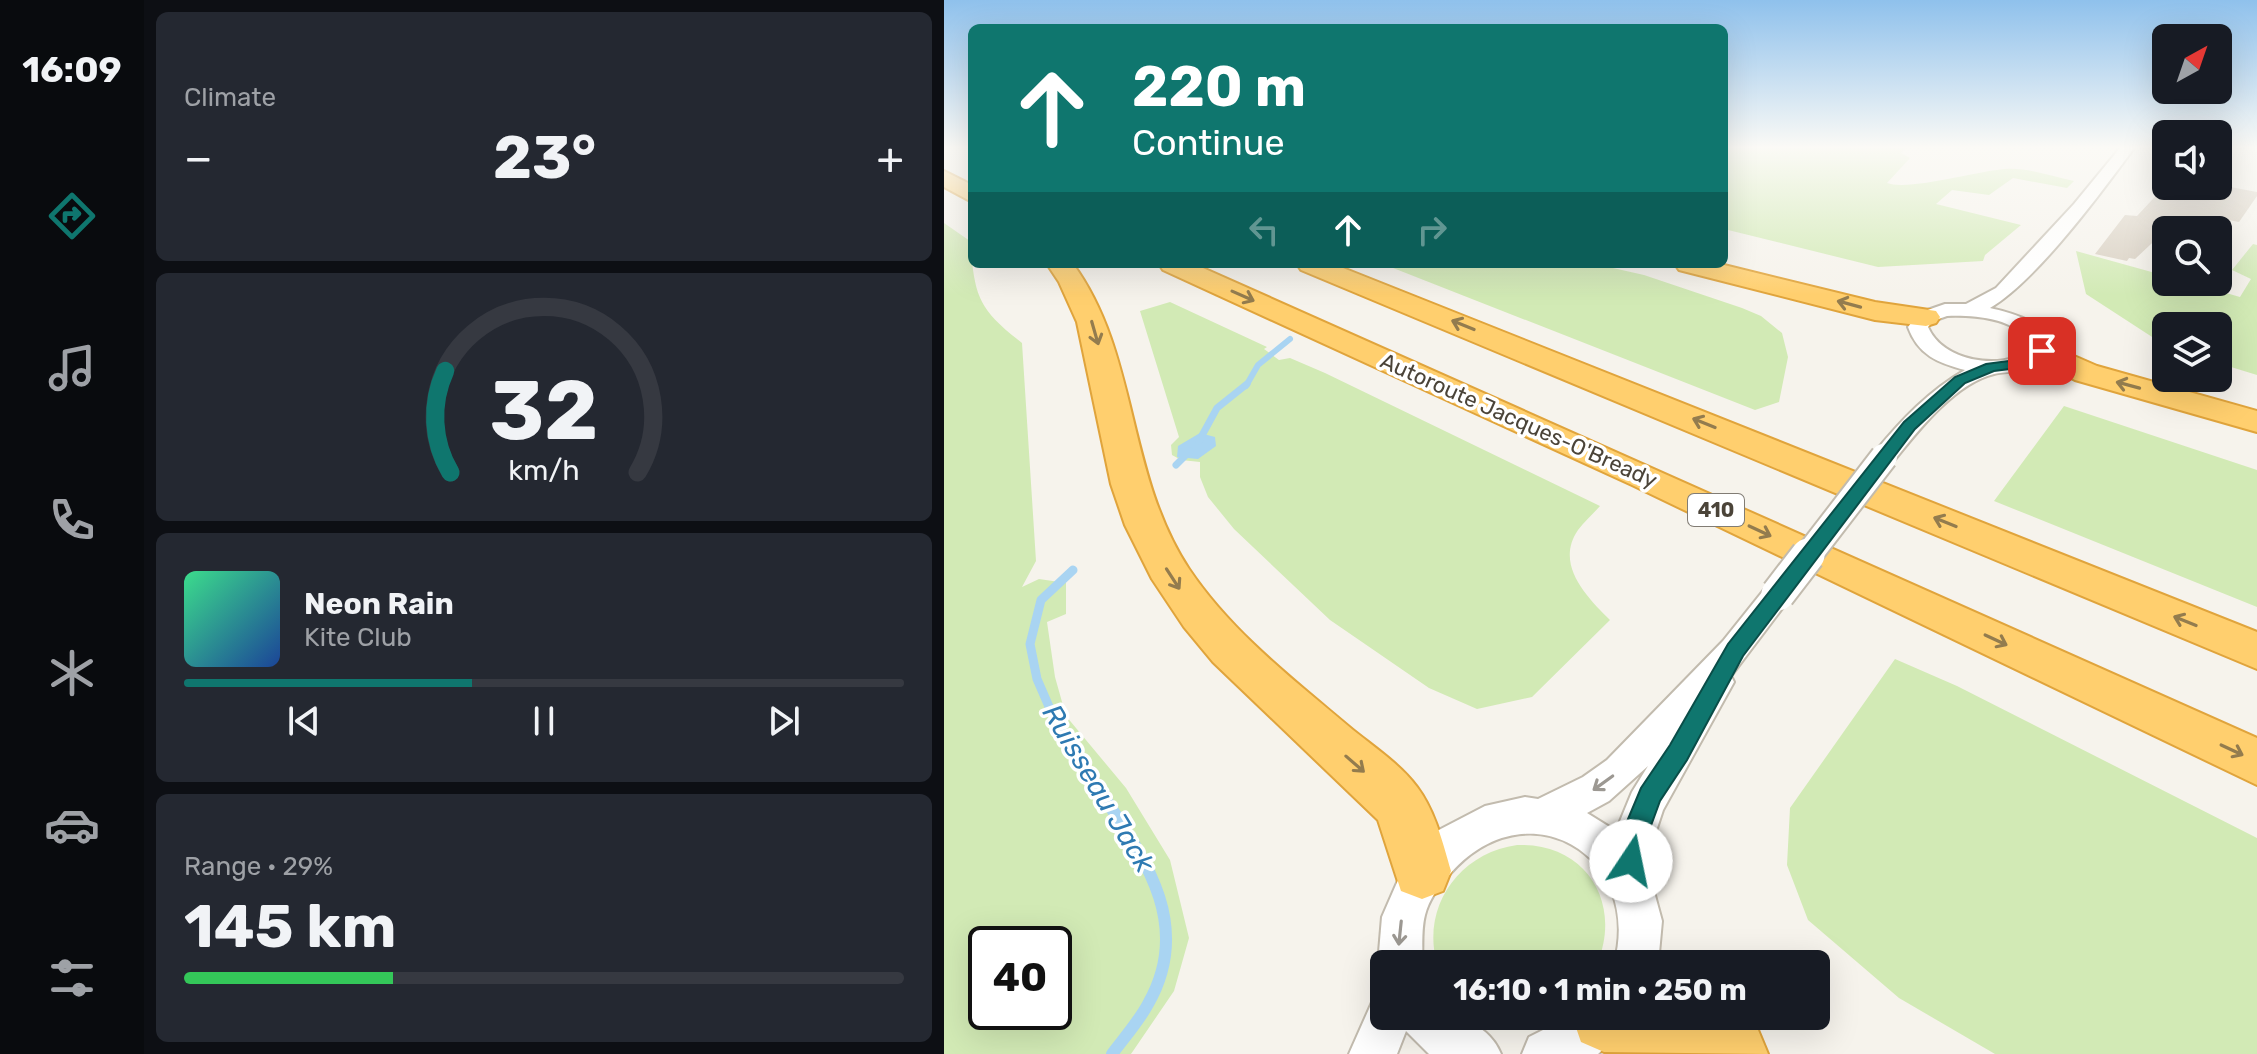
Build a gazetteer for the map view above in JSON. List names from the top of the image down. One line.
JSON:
{"streets":{"highway":["Autoroute Jacques-O'Bready","410"]},"water":["Ruisseau Jack"],"north":"top right","page":{"tabs":"16:09","tile":["Climate",["Range · 29%","145 km"]],"turn":["220 m","Continue"],"heat":["−","23°","+"],"song":["Neon Rain","Kite Club"],"limit":"40","trip":"16:10 · 1 min · 250 m","gauge":["32","km/h"]}}
